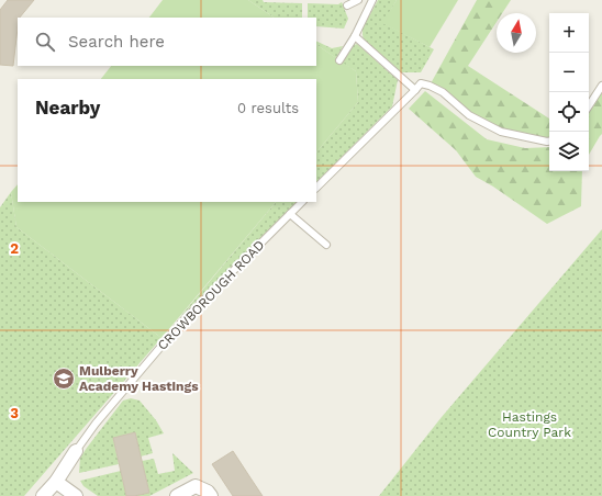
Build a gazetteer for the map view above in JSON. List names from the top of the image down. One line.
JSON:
{"streets":{"street":["CROWBOROUGH ROAD"]},"parks":["Hastings Country Park"],"places":{"school or university":["Mulberry Academy Hastings"]},"north":"top","page":{"map_buttons":["+","−"],"search":"Search here","heading":["Nearby","0 results"]},"grid":{"rows":["2","3"]}}
